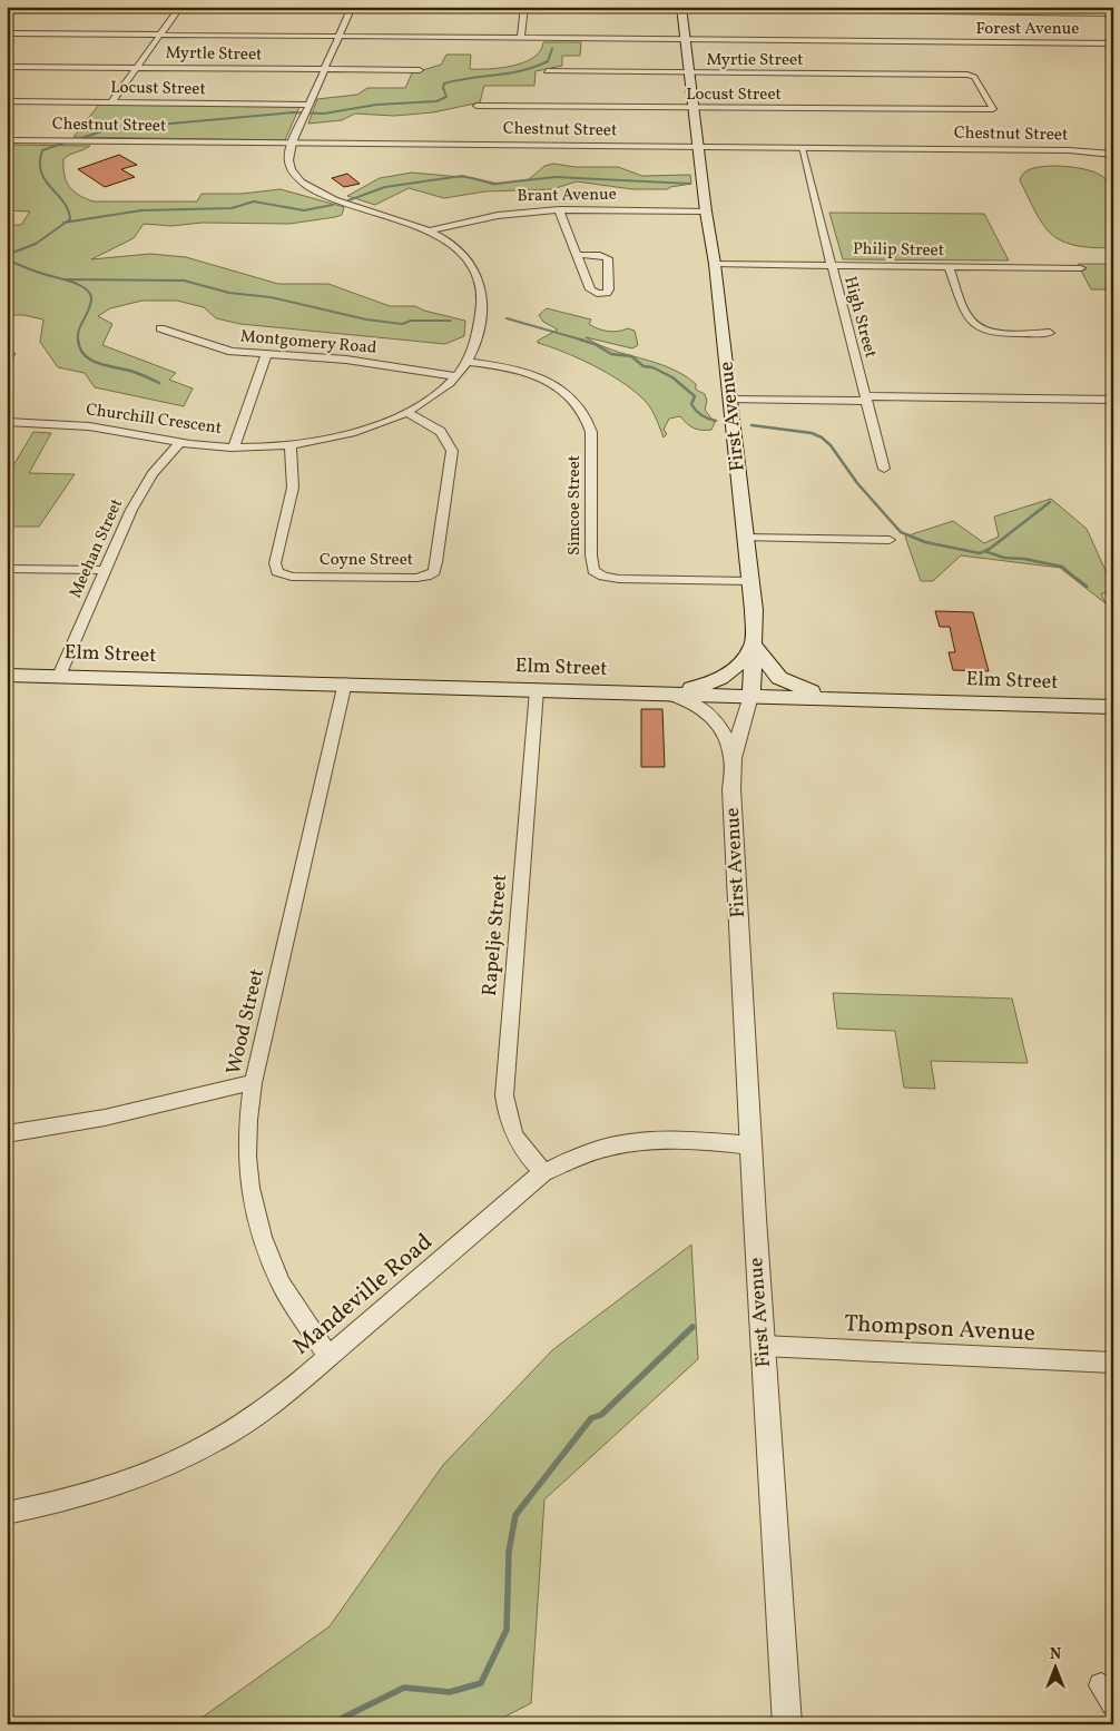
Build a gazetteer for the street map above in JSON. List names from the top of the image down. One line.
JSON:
{"streets":{"main road":["First Avenue","Elm Street"],"street":["Forest Avenue","Myrtle Street","Myrtie Street","Locust Street","Chestnut Street","Brant Avenue","Philip Street","High Street","Montgomery Road","Churchill Crescent","Simcoe Street","Meehan Street","Coyne Street","Rapelje Street","Wood Street","Mandeville Road","Thompson Avenue"]},"crossings":[["Forest Avenue","First Avenue"],["Forest Avenue","Churchill Crescent"],["Myrtle Street","Churchill Crescent"],["Myrtie Street","Locust Street"],["Myrtie Street","First Avenue"],["Locust Street","First Avenue"],["Locust Street","Churchill Crescent"],["Chestnut Street","High Street"],["Chestnut Street","First Avenue"],["Chestnut Street","Churchill Crescent"],["Brant Avenue","First Avenue"],["Brant Avenue","Churchill Crescent"],["Philip Street","High Street"],["Philip Street","First Avenue"],["Montgomery Road","Churchill Crescent"],["First Avenue","Simcoe Street"],["First Avenue","Elm Street"],["First Avenue","Mandeville Road"],["First Avenue","Thompson Avenue"],["Churchill Crescent","Simcoe Street"],["Churchill Crescent","Meehan Street"],["Churchill Crescent","Coyne Street"],["Meehan Street","Elm Street"],["Elm Street","Rapelje Street"],["Elm Street","Wood Street"],["Rapelje Street","Mandeville Road"],["Wood Street","Mandeville Road"]],"north":"top"}
